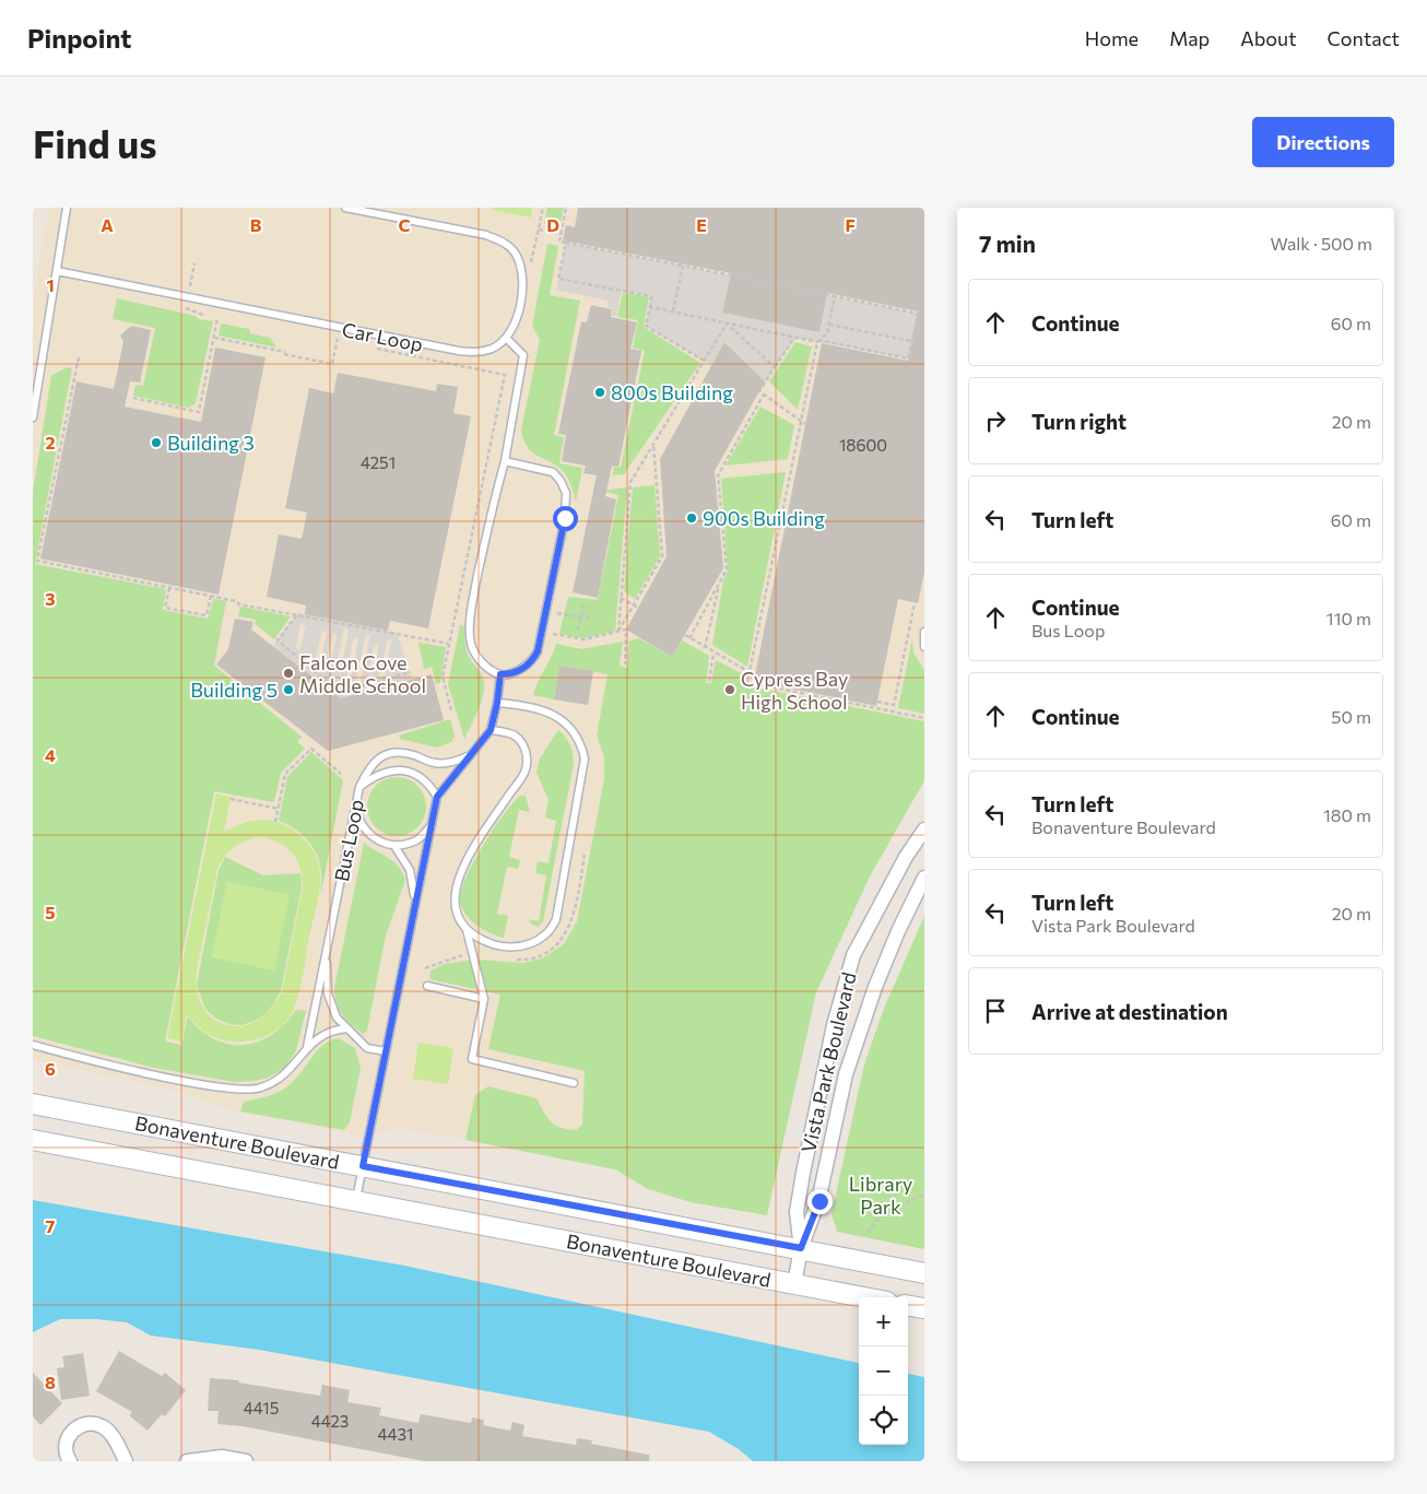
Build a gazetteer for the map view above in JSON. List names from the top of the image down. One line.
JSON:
{"streets":{"main road":["Bonaventure Boulevard"],"street":["Vista Park Boulevard"],"lane":["Car Loop","Bus Loop"]},"crossings":[["Vista Park Boulevard","Bonaventure Boulevard"]],"parks":["Library Park"],"places":["800s Building","Building 3","900s Building","Falcon Cove Middle School","Building 5","Cypress Bay High School"],"house_numbers":["18600","4251","4415","4423","4431"],"page":{"header":"Pinpoint","nav":["Home","Map","About","Contact"],"buttons":"Directions","title":"Find us","heading":["7 min","Walk · 500 m"],"list":[["Continue","60 m"],["Turn right","20 m"],["Turn left","60 m"],["Continue","Bus Loop","110 m"],["Continue","50 m"],["Turn left","Bonaventure Boulevard","180 m"],["Turn left","Vista Park Boulevard","20 m"],"Arrive at destination"],"map_buttons":["+","−"]},"grid":{"columns":["A","B","C","D","E","F"],"rows":["1","2","3","4","5","6","7","8"]}}
